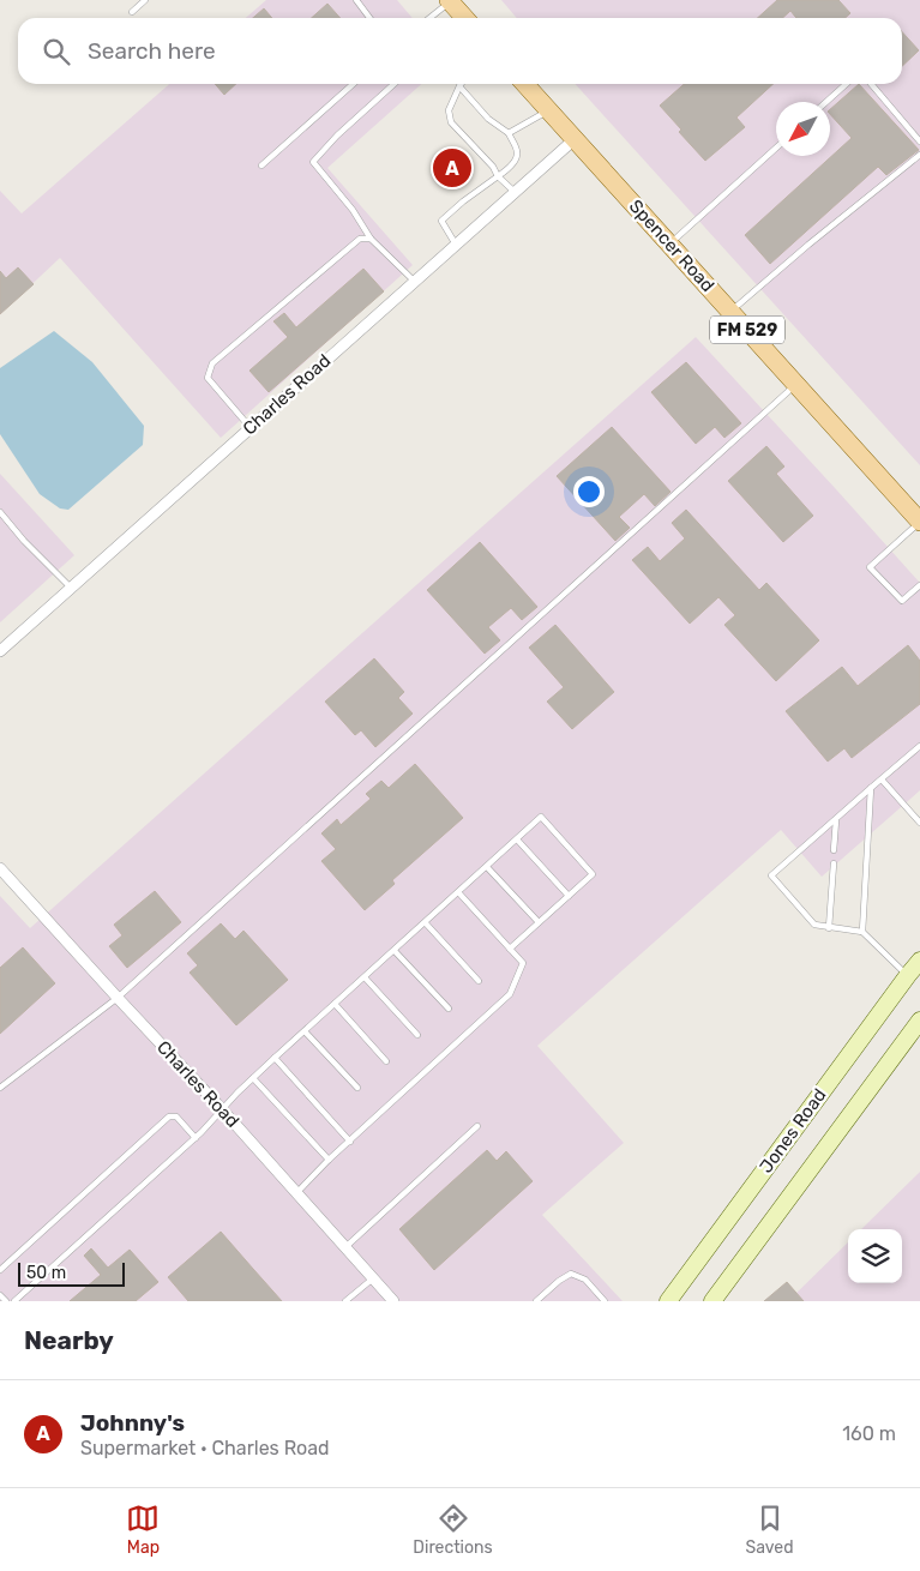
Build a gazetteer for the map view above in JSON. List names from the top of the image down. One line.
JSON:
{"streets":{"main road":["Spencer Road","FM 529","Jones Road"],"street":["Charles Road"]},"crossings":[["Spencer Road","Charles Road"]],"scale_bar":"50 m","north":"bottom left","page":{"search":"Search here","pins":"A","scale":"50 m","heading":"Nearby","list":[{"mark":"A","name":"Johnny's","note":"Supermarket · Charles Road","value":"160 m"}],"nav":["Map","Directions","Saved"]}}
